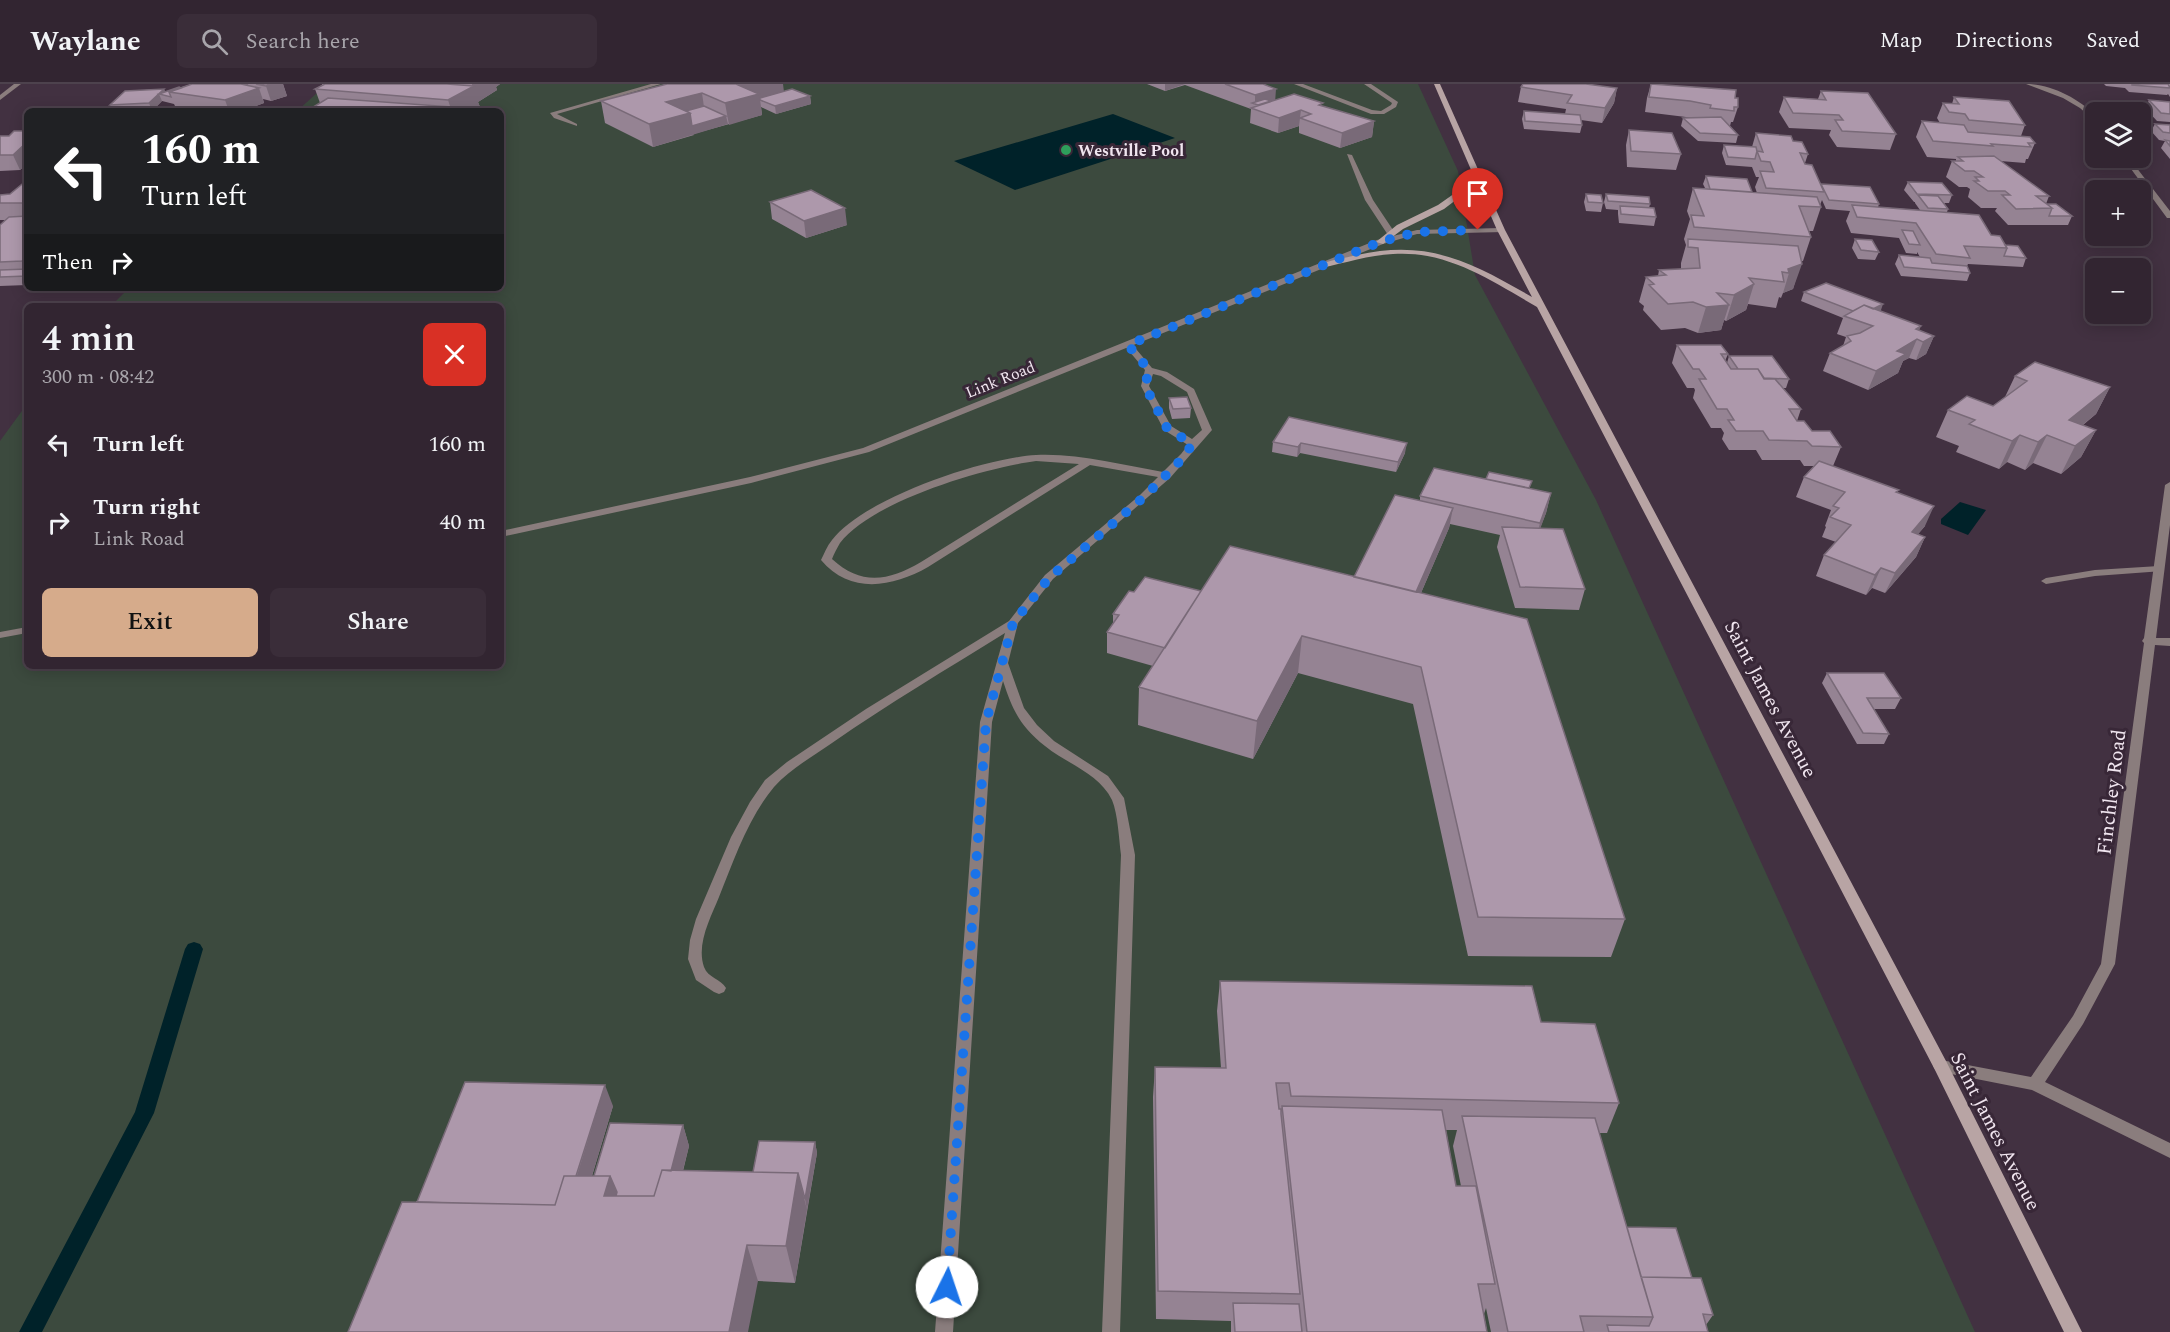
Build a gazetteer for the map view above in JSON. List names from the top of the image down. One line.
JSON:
{"streets":{"main road":["Saint James Avenue"],"street":["Link Road","Finchley Road"]},"crossings":[["Link Road","Saint James Avenue"]],"places":["Westville Pool"],"page":{"header":"Waylane","search":"Search here","nav":["Map","Directions","Saved"],"map_buttons":["+","−"],"turn":["160 m","Turn left"],"then":"Then","heading":["4 min","300 m · 08:42"],"list":[{"name":"Turn left","value":"160 m"},{"name":"Turn right","note":"Link Road","value":"40 m"}],"buttons":["Exit","Share"]}}
